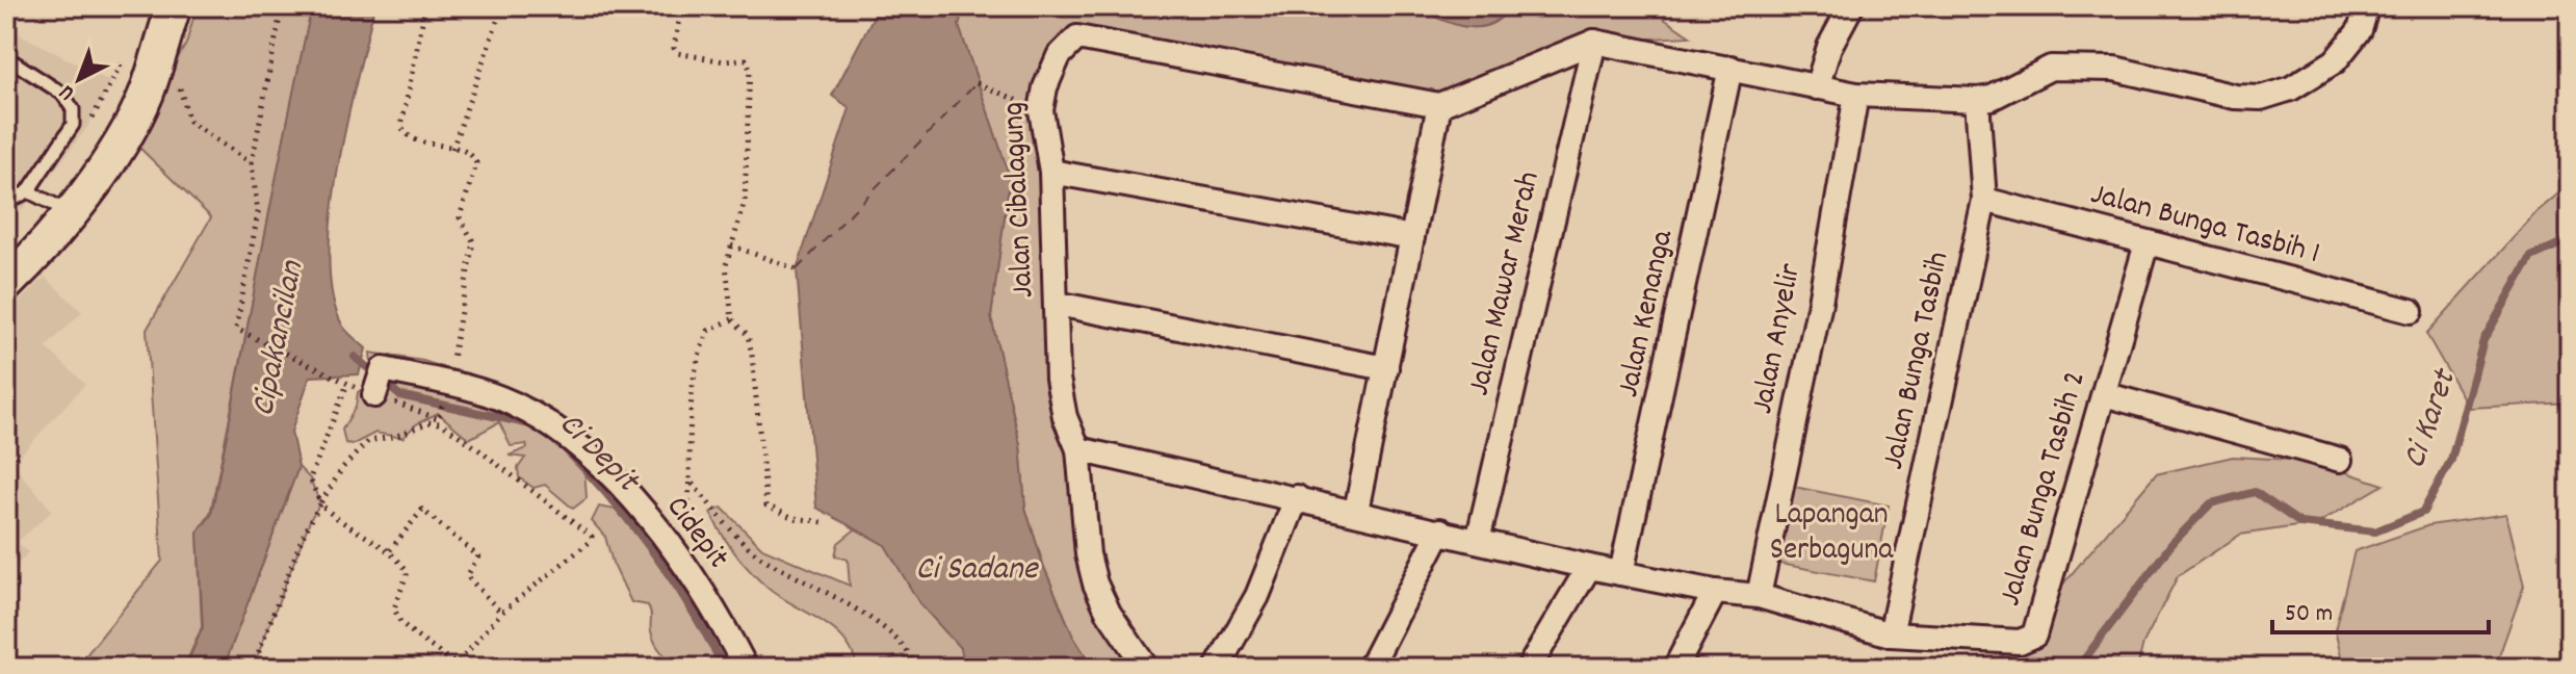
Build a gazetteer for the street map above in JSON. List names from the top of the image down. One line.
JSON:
{"streets":{"street":["Jalan Cibalagung","Jalan Bunga Tasbih 1","Jalan Mawar Merah","Jalan Kenanga","Jalan Anyelir","Jalan Bunga Tasbih","Jalan Bunga Tasbih 2","Cidepit"]},"crossings":[["Jalan Cibalagung","Jalan Bunga Tasbih 2"],["Jalan Bunga Tasbih 1","Jalan Bunga Tasbih"],["Jalan Bunga Tasbih 1","Jalan Bunga Tasbih 2"],["Jalan Mawar Merah","Jalan Bunga Tasbih 2"],["Jalan Kenanga","Jalan Bunga Tasbih 2"],["Jalan Anyelir","Jalan Bunga Tasbih 2"],["Jalan Bunga Tasbih","Jalan Bunga Tasbih 2"]],"water":["Cipakancilan","Ci Karet","Ci Depit","Ci Sadane"],"parks":["Lapangan Serbaguna"],"scale_bar":"50 m","north":"bottom left"}
